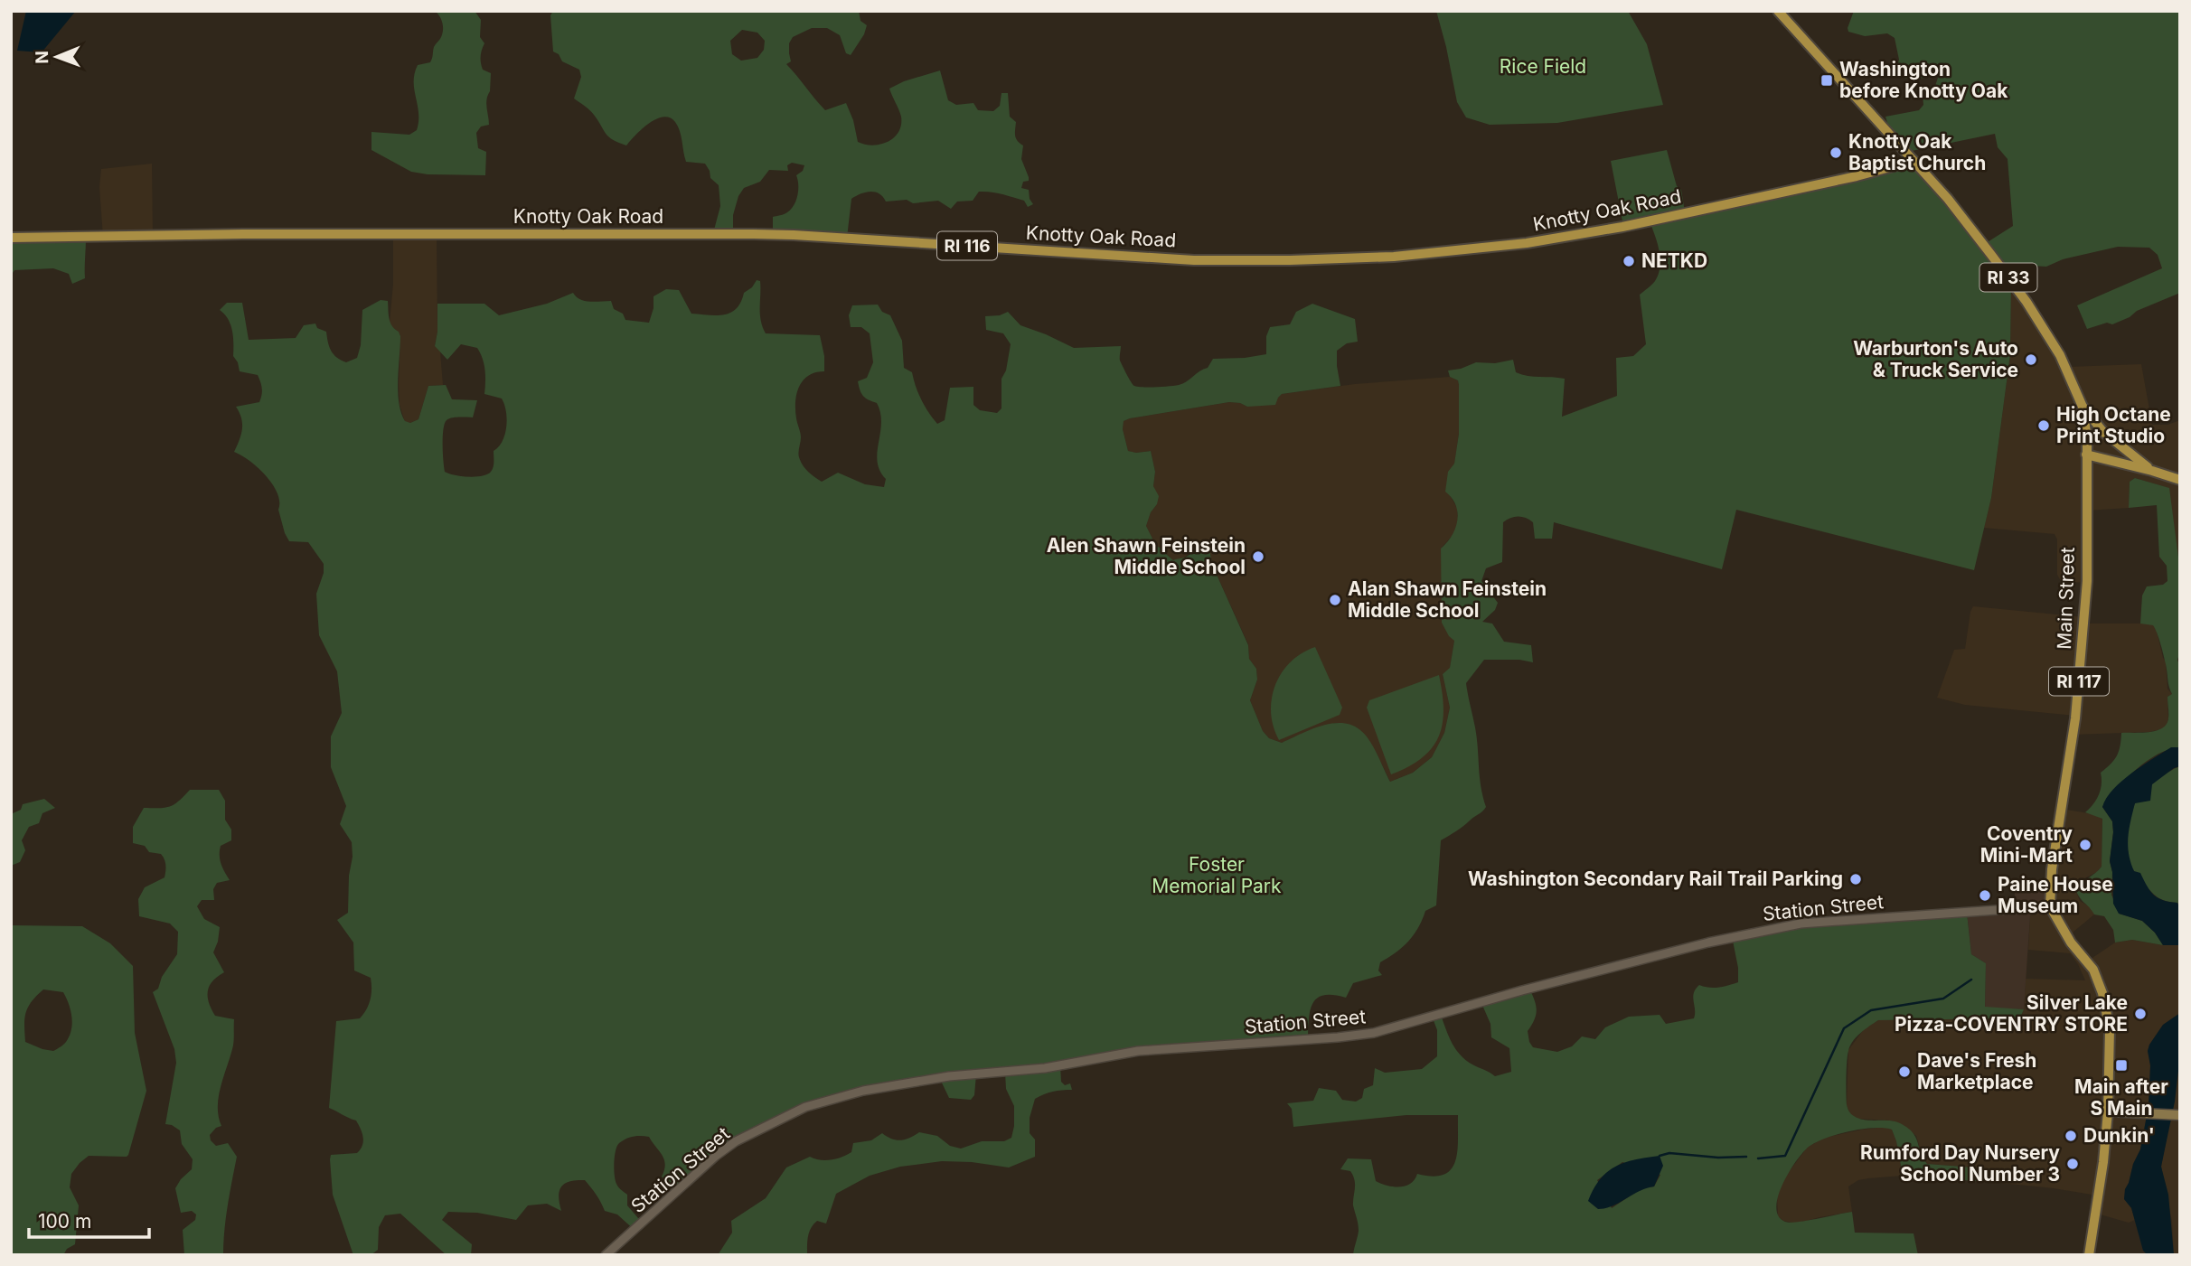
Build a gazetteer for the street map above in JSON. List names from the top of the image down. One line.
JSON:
{"streets":{"main road":["Knotty Oak Road","RI 116","RI 33","Main Street","RI 117"],"street":["Station Street"]},"crossings":[["Knotty Oak Road","RI 33"],["RI 33","Main Street"],["Main Street","Station Street"]],"parks":["Rice Field","Foster Memorial Park"],"places":{"transit":["Washington before Knotty Oak","Main after S Main"],"other":["Knotty Oak Baptist Church","NETKD","Warburton's Auto & Truck Service","High Octane Print Studio","Alen Shawn Feinstein Middle School","Alan Shawn Feinstein Middle School","Coventry Mini-Mart","Washington Secondary Rail Trail Parking","Paine House Museum","Silver Lake Pizza-COVENTRY STORE","Dave's Fresh Marketplace","Dunkin'","Rumford Day Nursery School Number 3"]},"scale_bar":"100 m","north":"left"}
